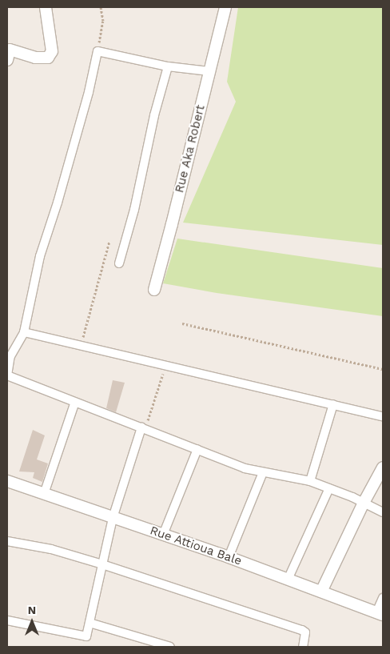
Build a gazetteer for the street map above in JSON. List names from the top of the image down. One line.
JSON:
{"streets":{"street":["Rue Aka Robert","Rue Attioua Bale"]},"north":"top"}
